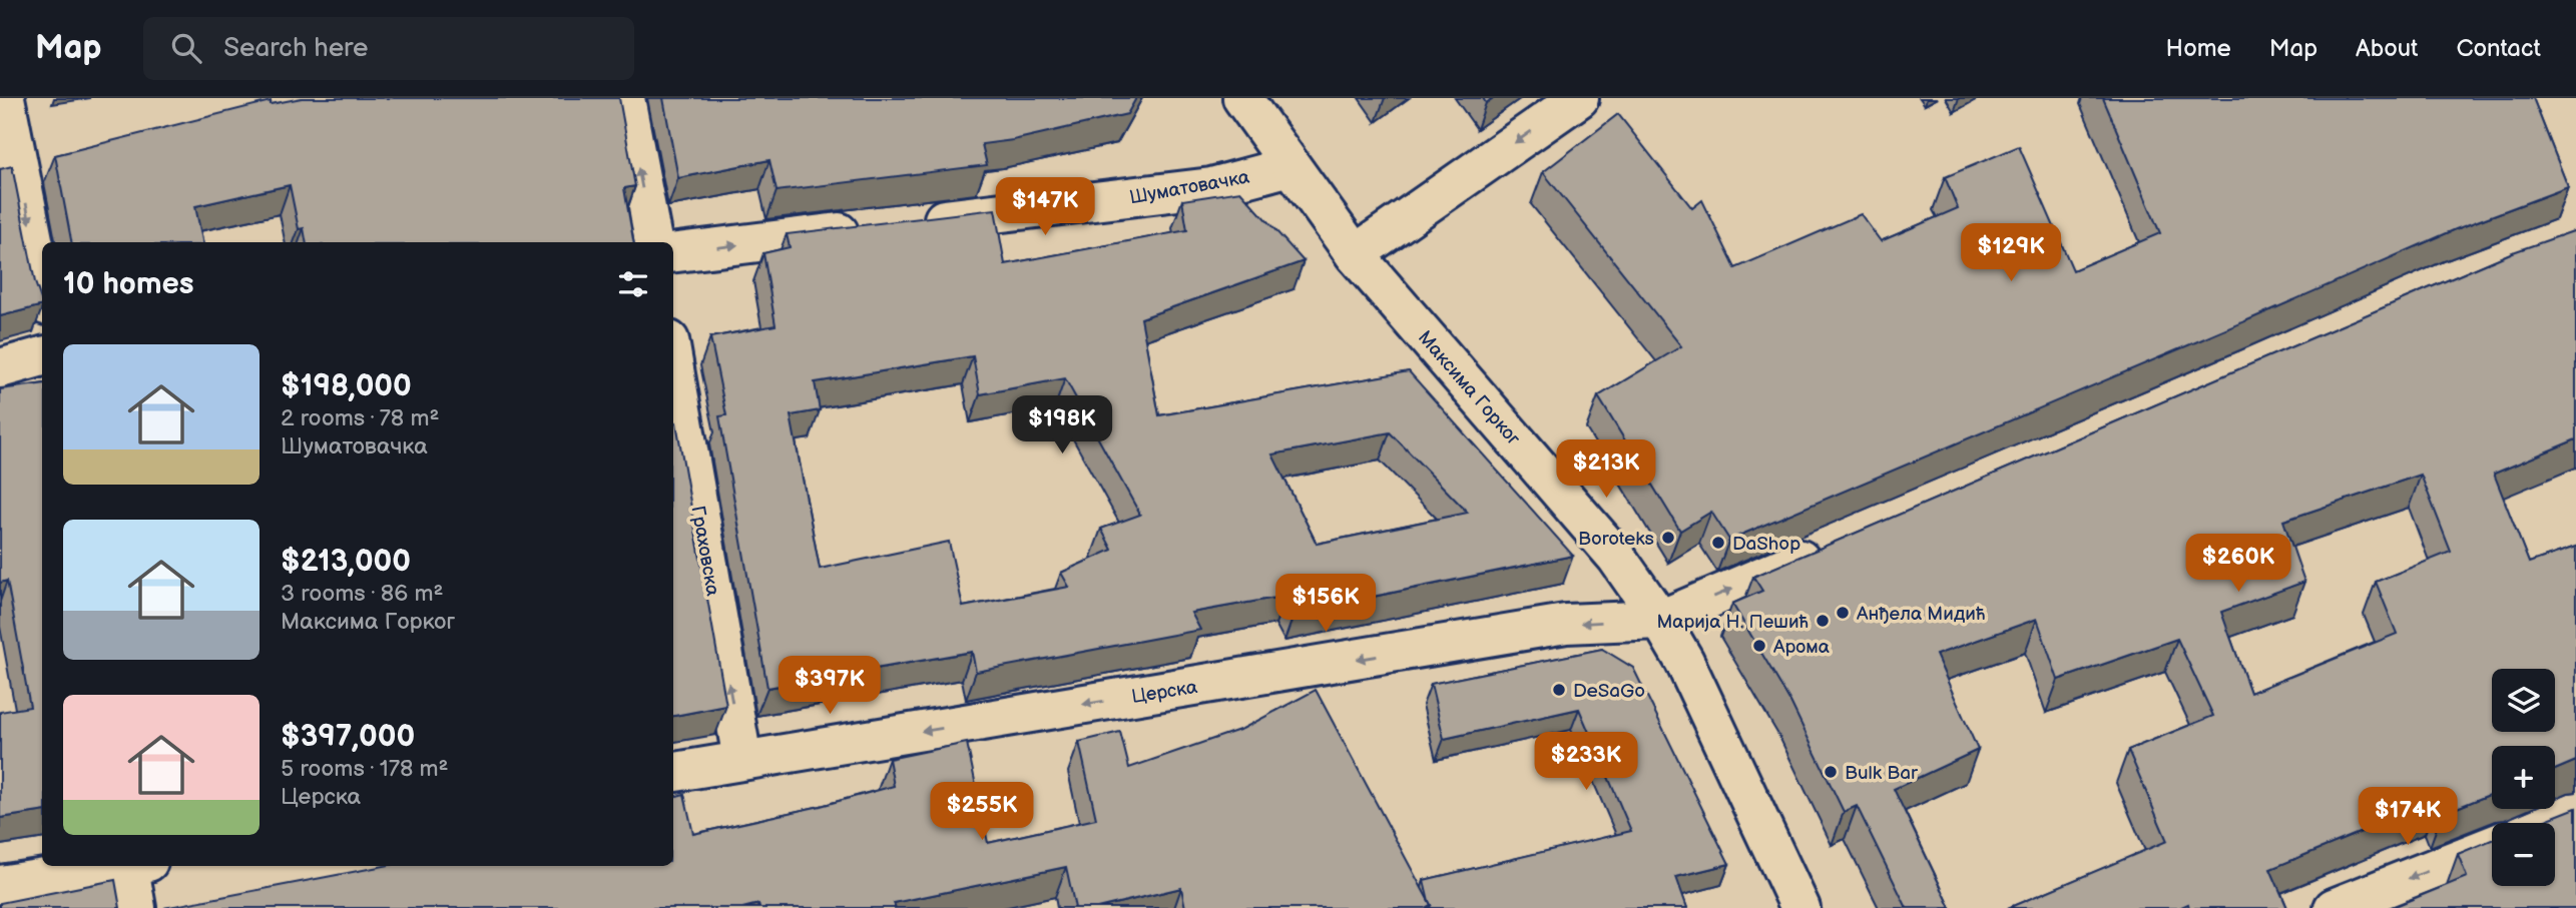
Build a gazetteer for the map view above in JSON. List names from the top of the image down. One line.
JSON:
{"streets":{"street":["Шуматовачка","Максима Горког","Граховска","Церска"]},"crossings":[["Шуматовачка","Максима Горког"],["Максима Горког","Церска"],["Граховска","Церска"]],"one_way":["Граховска"],"places":["Boroteks","DaShop","Анђела Мидић","Марија Н. Пешић","Арома","DeSaGo","Bulk Bar"],"page":{"header":"Map","search":"Search here","nav":["Home","Map","About","Contact"],"price":["$147K","$129K","$198K","$213K","$260K","$156K","$397K","$233K","$255K","$174K"],"heading":"10 homes","list":[{"name":"$198,000","note":"2 rooms · 78 m² · Шуматовачка"},{"name":"$213,000","note":"3 rooms · 86 m² · Максима Горког"},{"name":"$397,000","note":"5 rooms · 178 m² · Церска"}],"map_buttons":["+","−"]}}
